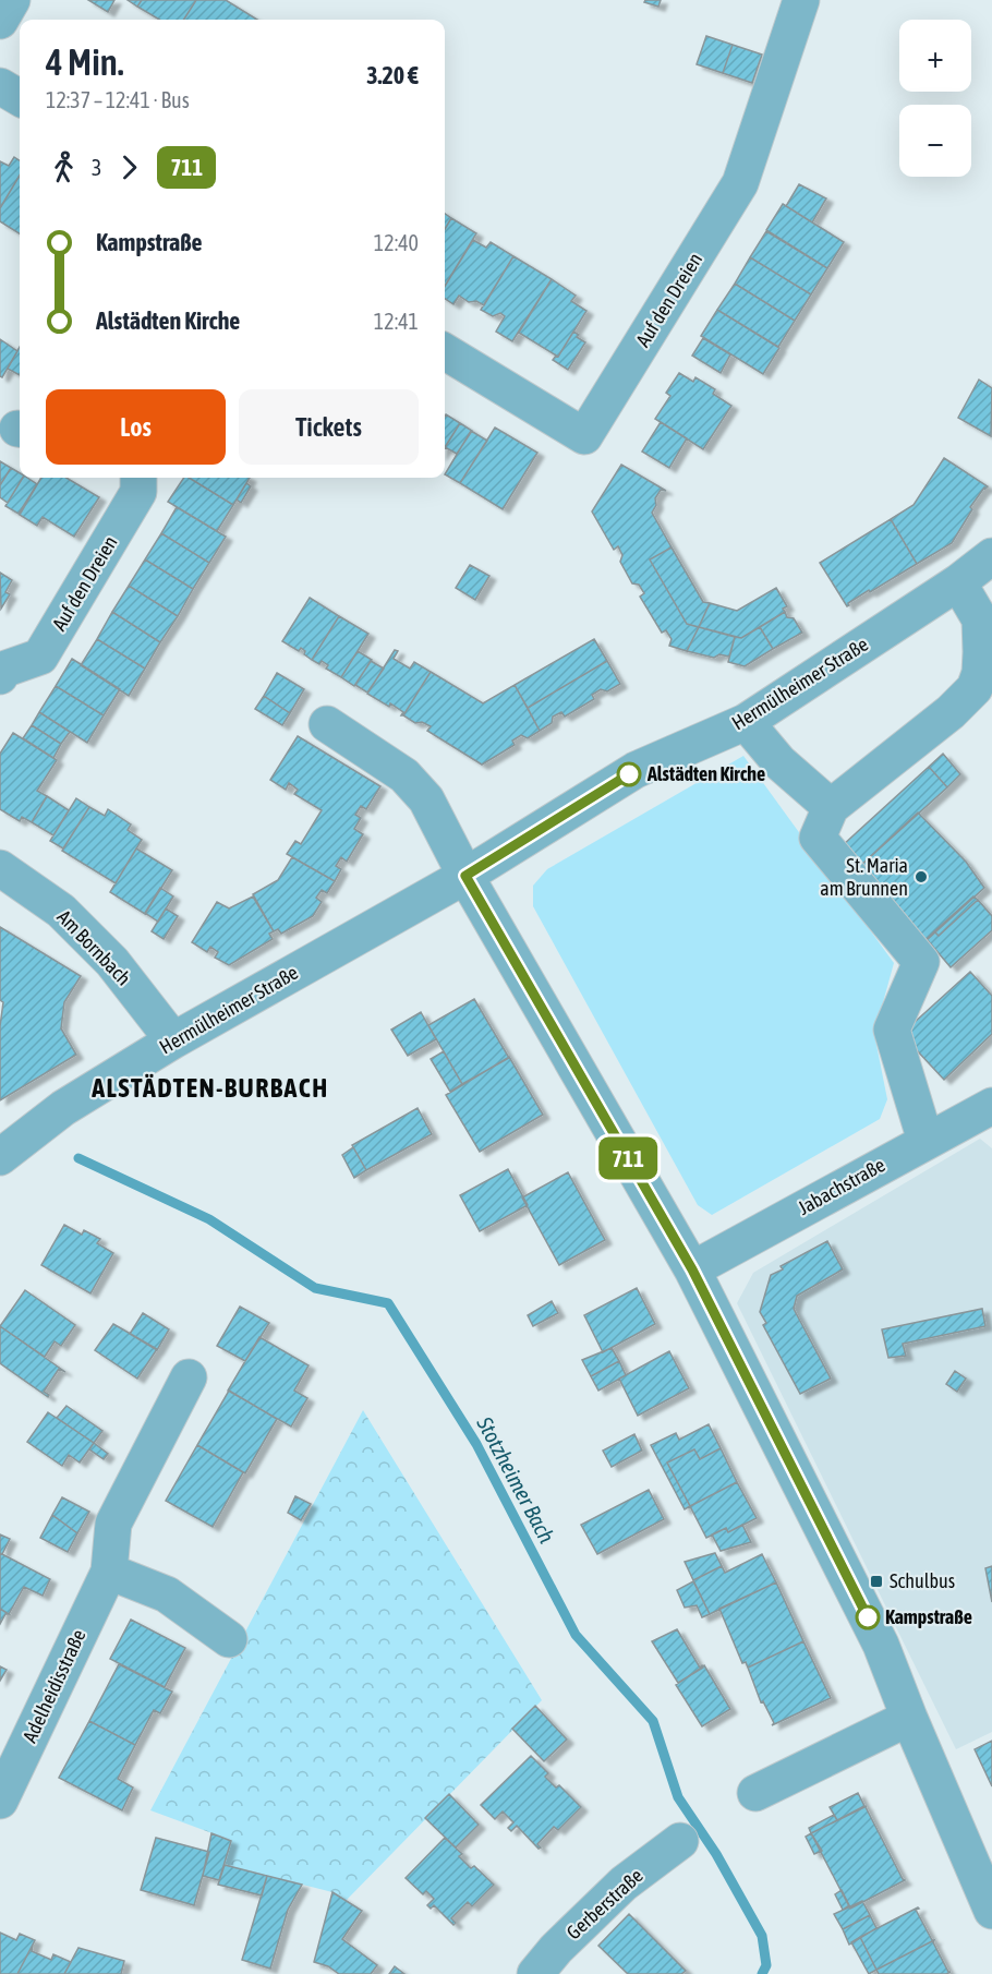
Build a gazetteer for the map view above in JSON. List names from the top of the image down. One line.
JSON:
{"streets":{"street":["Auf den Dreien","Hermülheimer Straße","Am Bornbach","Jabachstraße","Adelheidisstraße","Gerberstraße"]},"crossings":[["Hermülheimer Straße","Am Bornbach"]],"districts":["ALSTÄDTEN-BURBACH"],"water":["Stotzheimer Bach"],"places":{"other":["Alstädten Kirche","St. Maria am Brunnen","Kampstraße"],"transit":["Schulbus"]},"lines":["bus line 711"],"page":{"on_map":"711","map_buttons":["+","−"],"heading":["4 Min.","12:37 – 12:41 · Bus","3.20 €"],"legs":["3","711"],"list":[{"name":"Kampstraße","value":"12:40"},{"name":"Alstädten Kirche","value":"12:41"}],"buttons":["Los","Tickets"]}}
